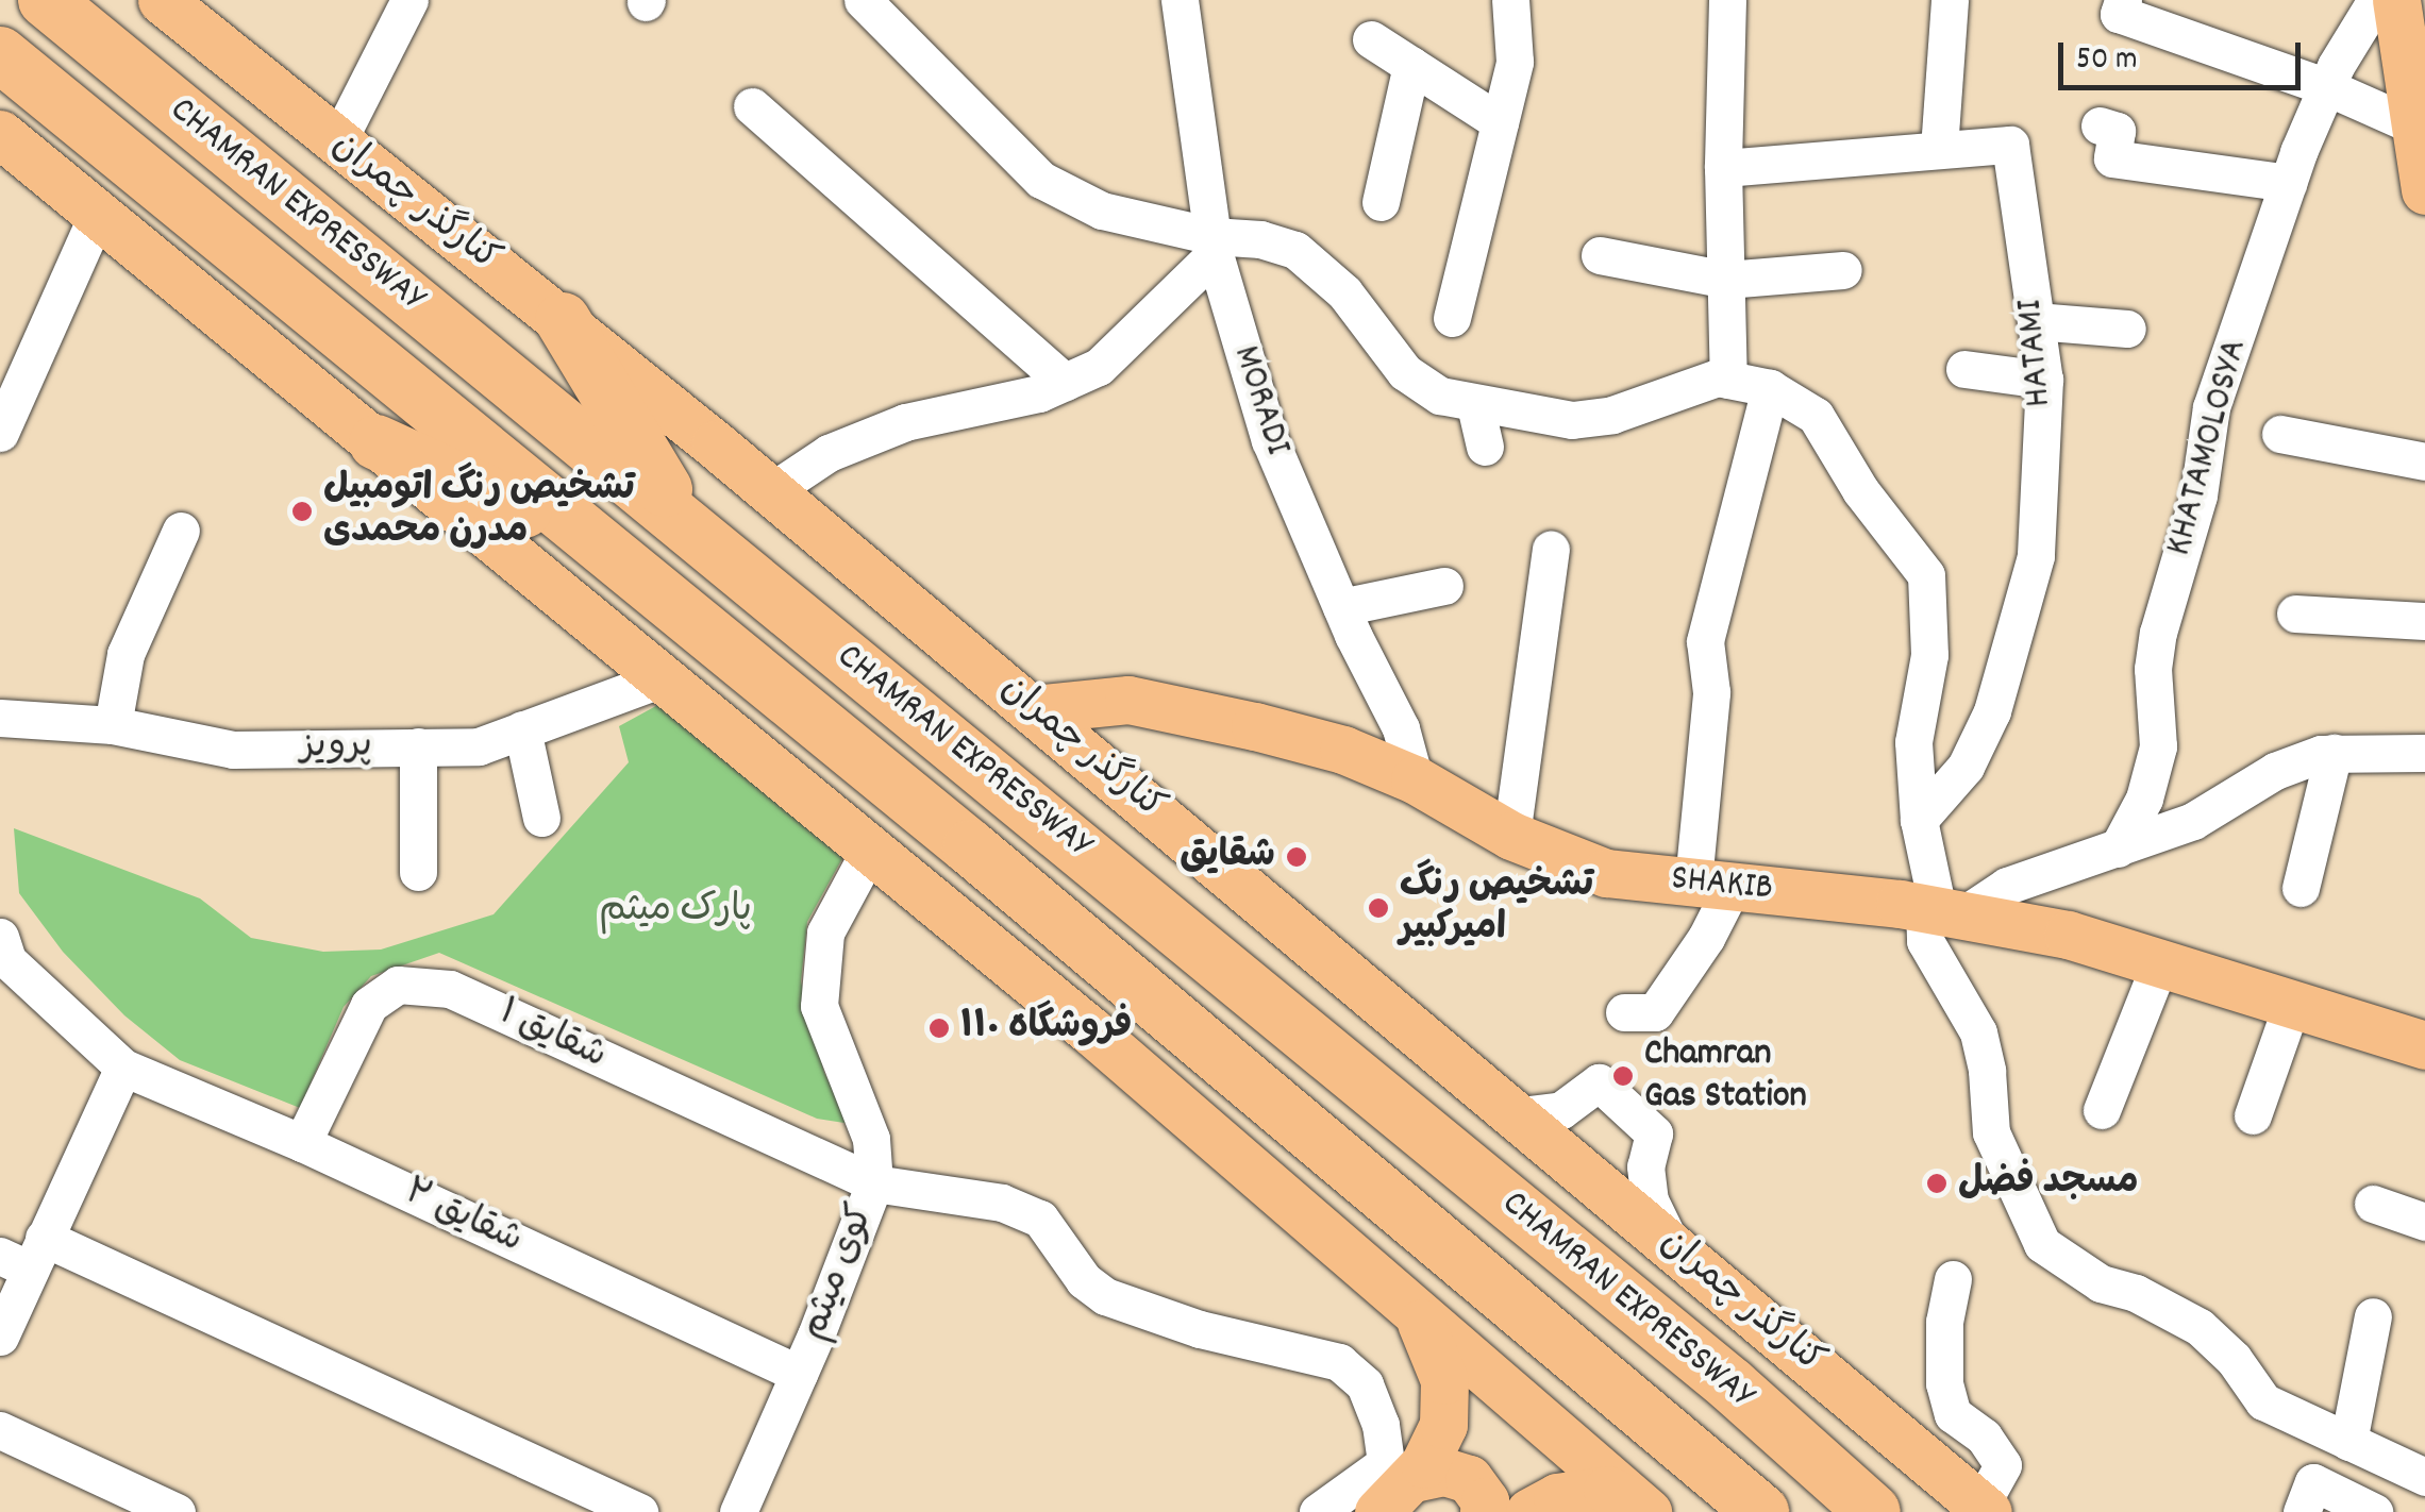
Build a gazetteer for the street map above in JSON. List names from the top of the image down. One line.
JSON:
{"streets":{"highway":["CHAMRAN EXPRESSWAY"],"main road":["کنارگذر چمران","SHAKIB"],"street":["HATAMI","MORADI","KHATAMOLOSYA","پرویز","شقایق ۱","شقایق ۲","کوی میثم"]},"crossings":[["کنارگذر چمران","SHAKIB"],["MORADI","SHAKIB"],["شقایق ۱","شقایق ۲"],["شقایق ۱","کوی میثم"],["شقایق ۲","کوی میثم"]],"parks":["پارک میثم"],"places":["تشخیص رنگ اتومبیل مدرن محمدی","شقایق","تشخیص رنگ امیرکبیر","فروشگاه ۱۱۰","Chamran Gas Station","مسجد فضل"],"scale_bar":"50 m"}
